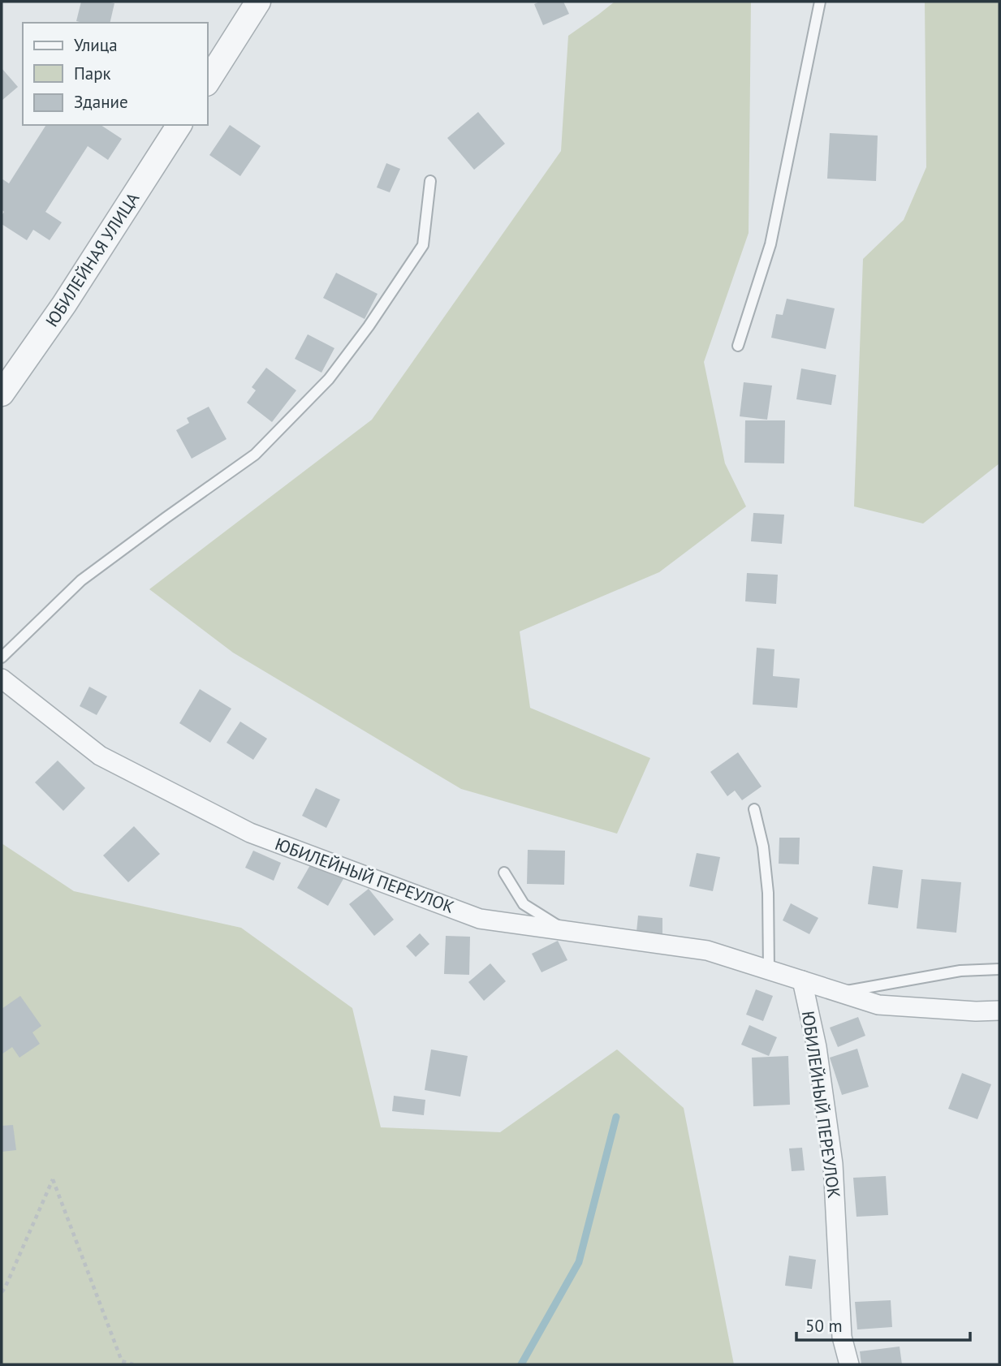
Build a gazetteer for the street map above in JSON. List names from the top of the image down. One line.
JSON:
{"streets":{"street":["ЮБИЛЕЙНАЯ УЛИЦА","ЮБИЛЕЙНЫЙ ПЕРЕУЛОК"]},"legend":["Улица","Парк","Здание"],"scale_bar":"50 m"}
